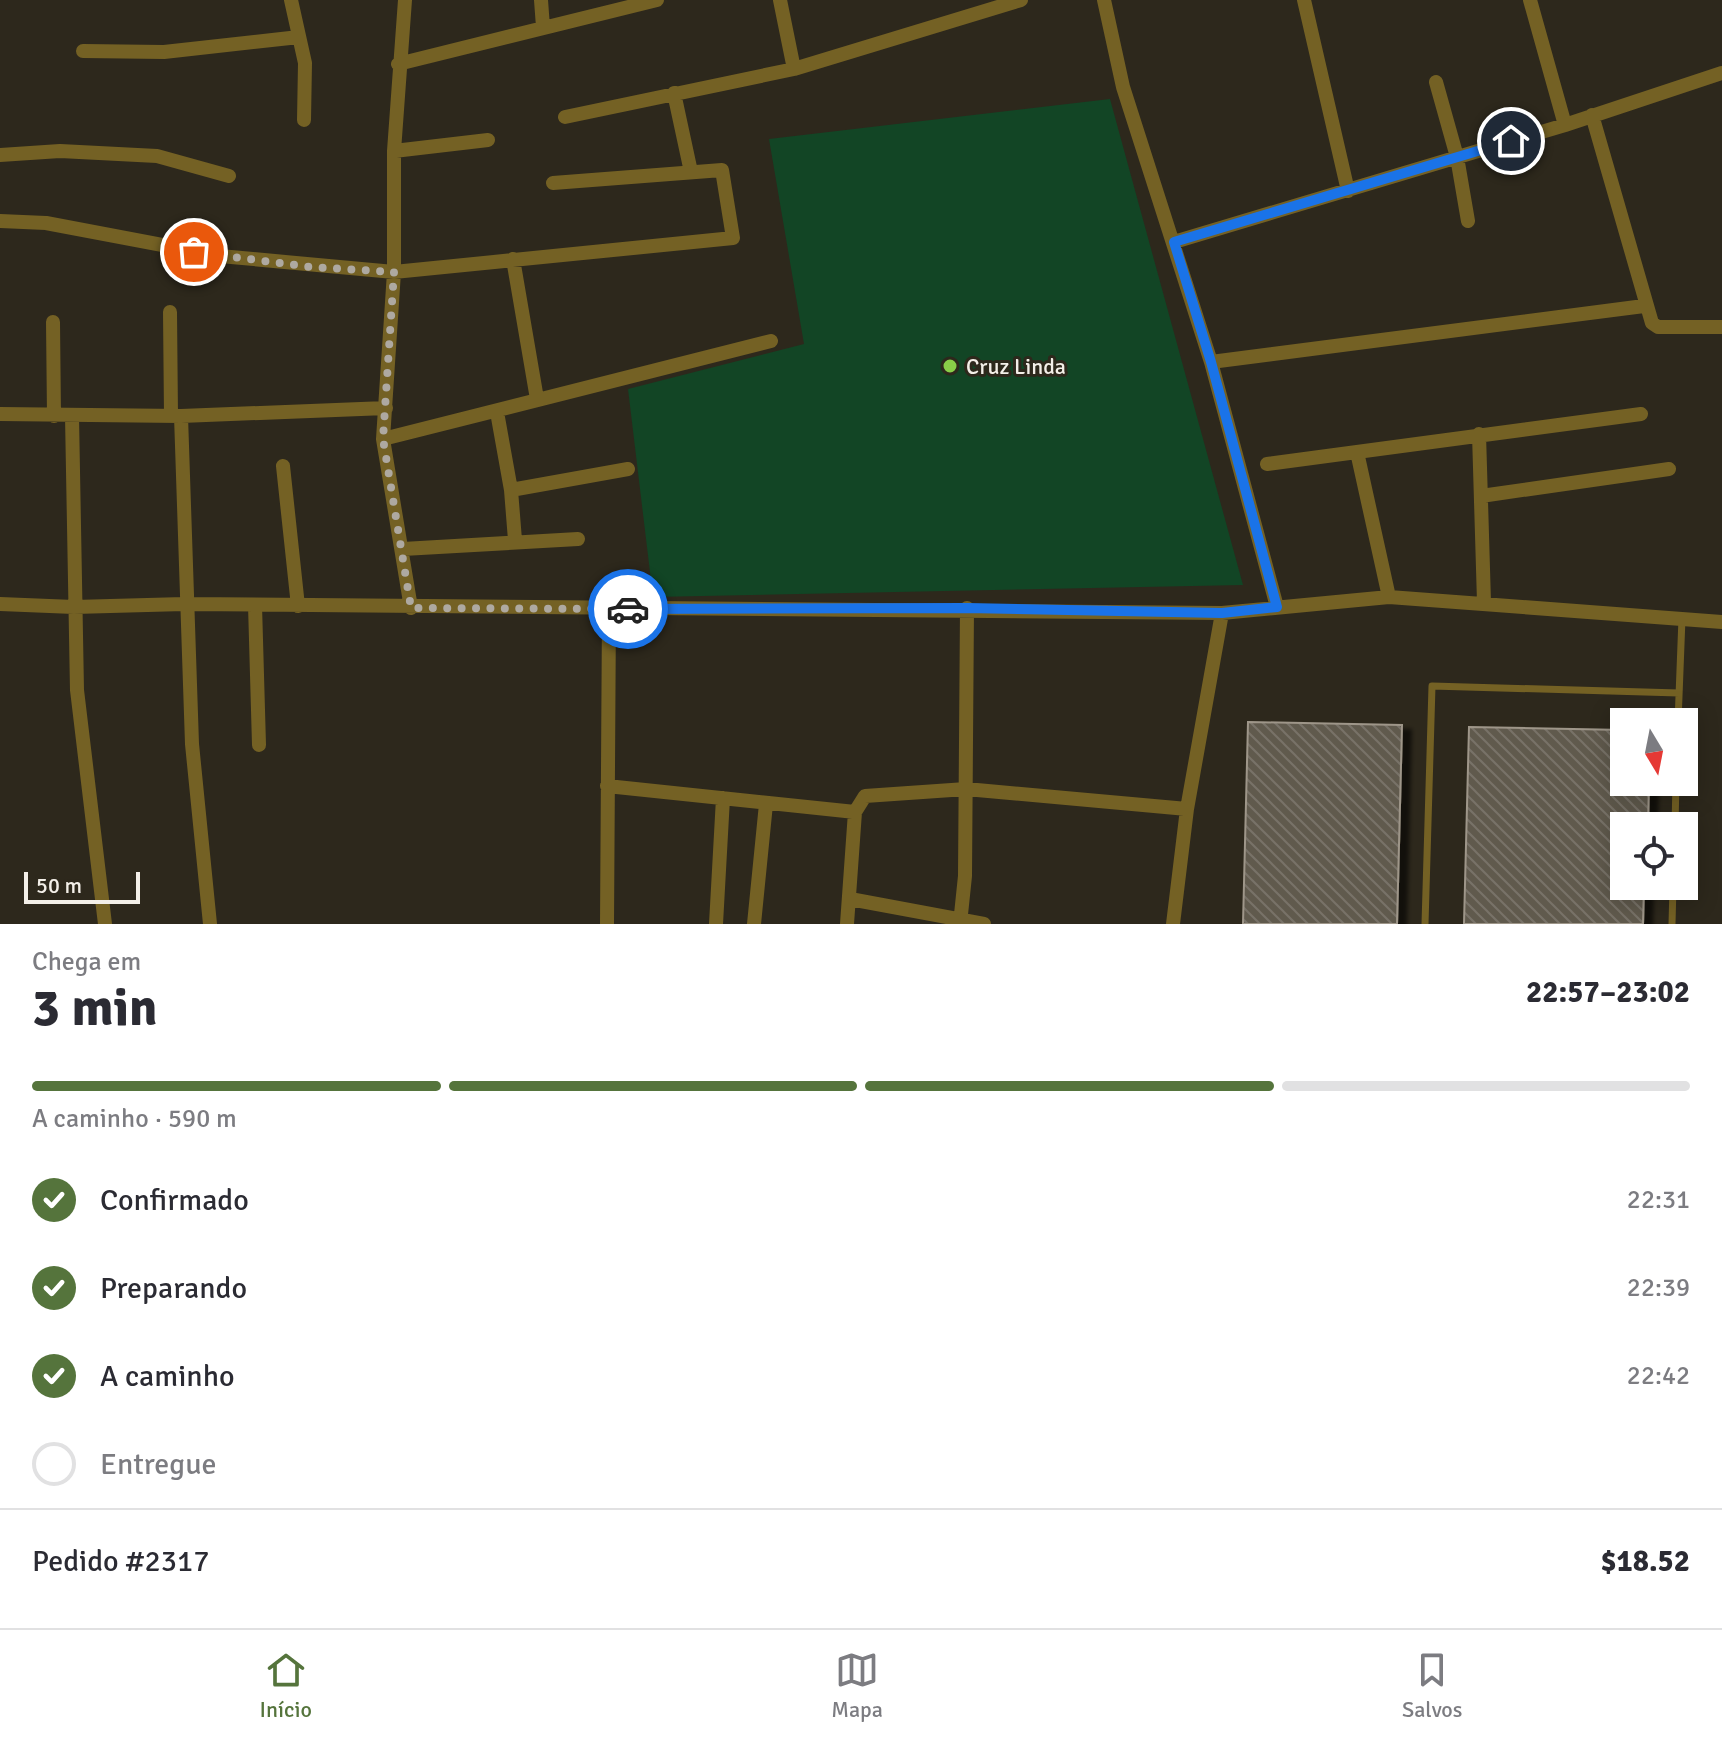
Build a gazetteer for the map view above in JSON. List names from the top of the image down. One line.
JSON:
{"places":["Cruz Linda"],"scale_bar":"50 m","north":"bottom","page":{"scale":"50 m","heading":["3 min","Chega em","22:57–23:02"],"panel":["Pedido #2317","$18.52"],"bar":"A caminho · 590 m","list":[["Confirmado","22:31"],["Preparando","22:39"],["A caminho","22:42"],"Entregue"],"tabs":["Início","Mapa","Salvos"]}}
